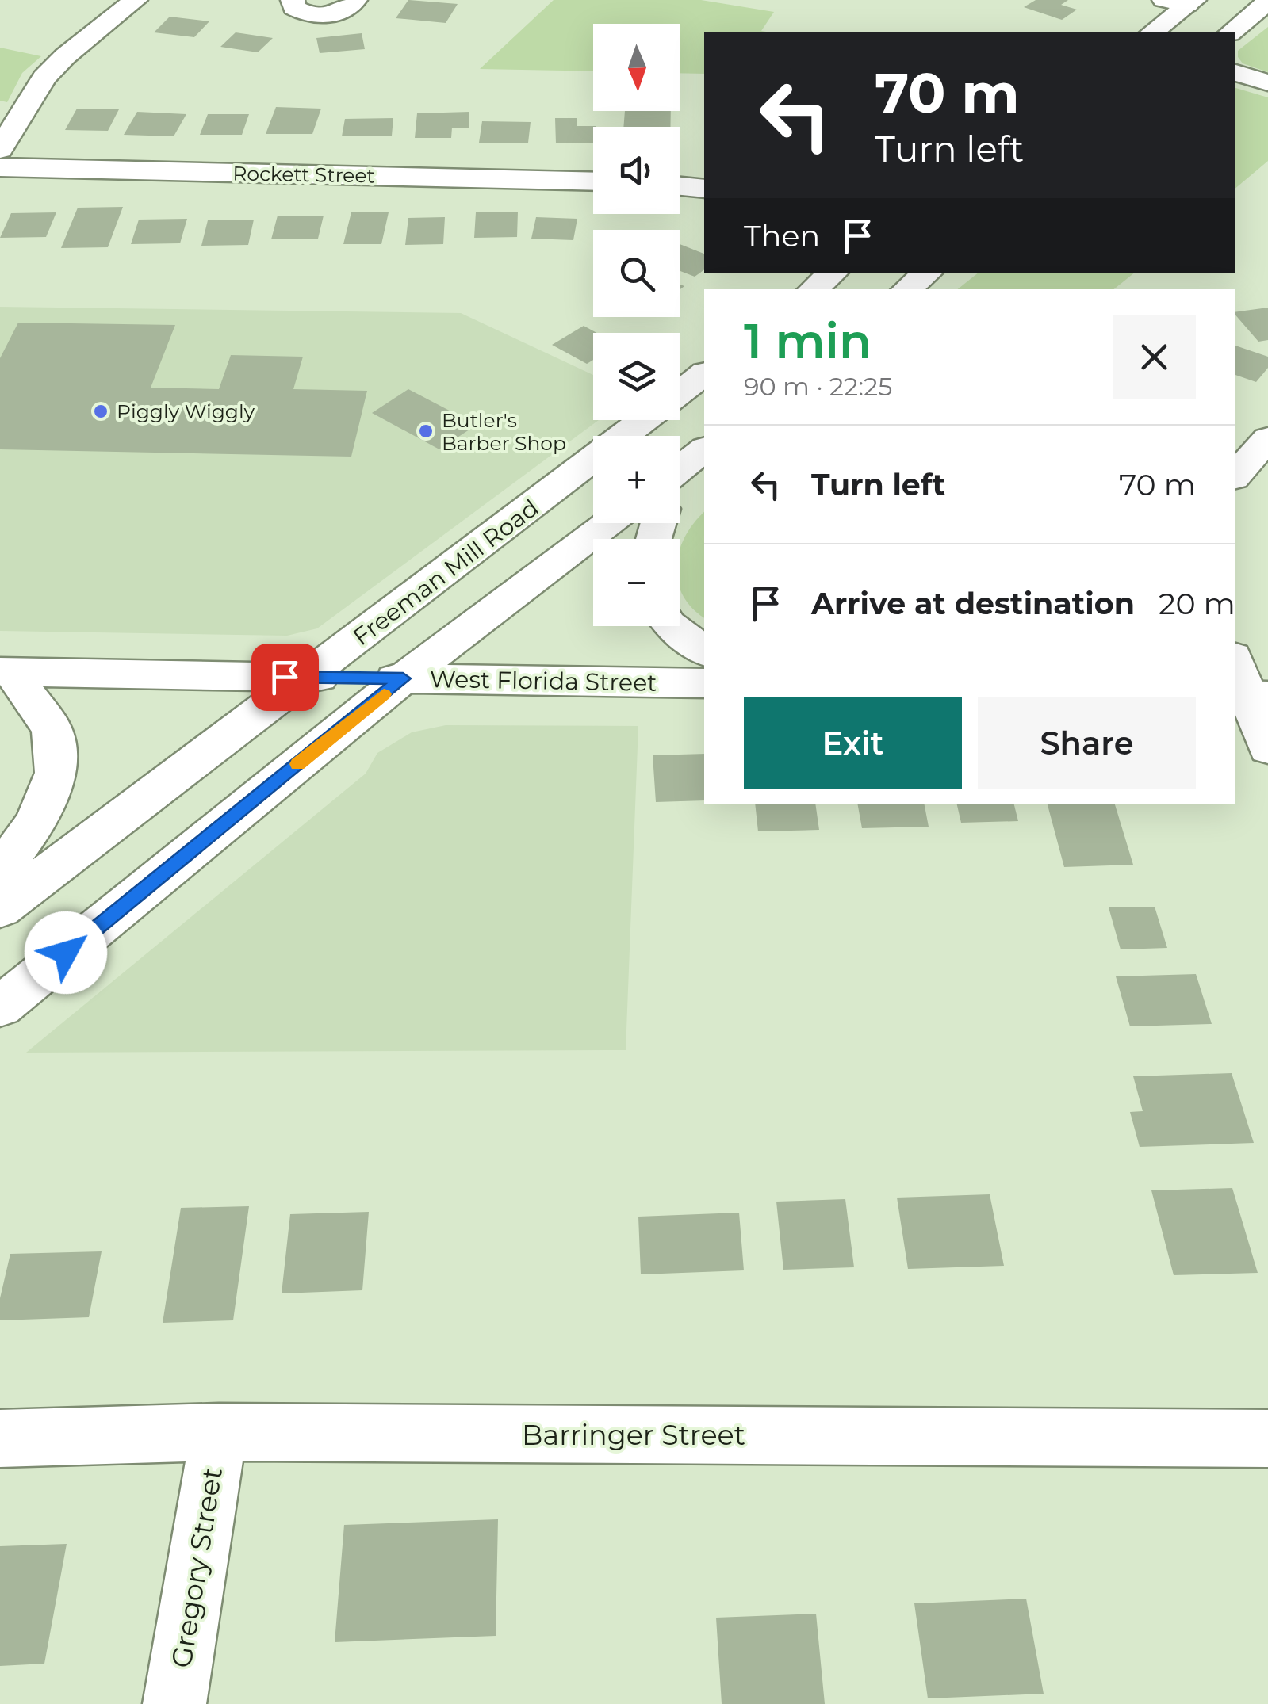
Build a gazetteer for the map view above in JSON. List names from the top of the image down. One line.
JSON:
{"streets":{"main road":["Rockett Street","Freeman Mill Road","West Florida Street","Barringer Street","Gregory Street"]},"crossings":[["Freeman Mill Road","West Florida Street"],["Barringer Street","Gregory Street"]],"places":["Piggly Wiggly","Butler's Barber Shop"],"north":"bottom","page":{"map_buttons":["+","−"],"turn":["70 m","Turn left"],"then":"Then","heading":["1 min","90 m · 22:25"],"list":[{"name":"Turn left","value":"70 m"},{"name":"Arrive at destination","value":"20 m"}],"buttons":["Exit","Share"]}}
